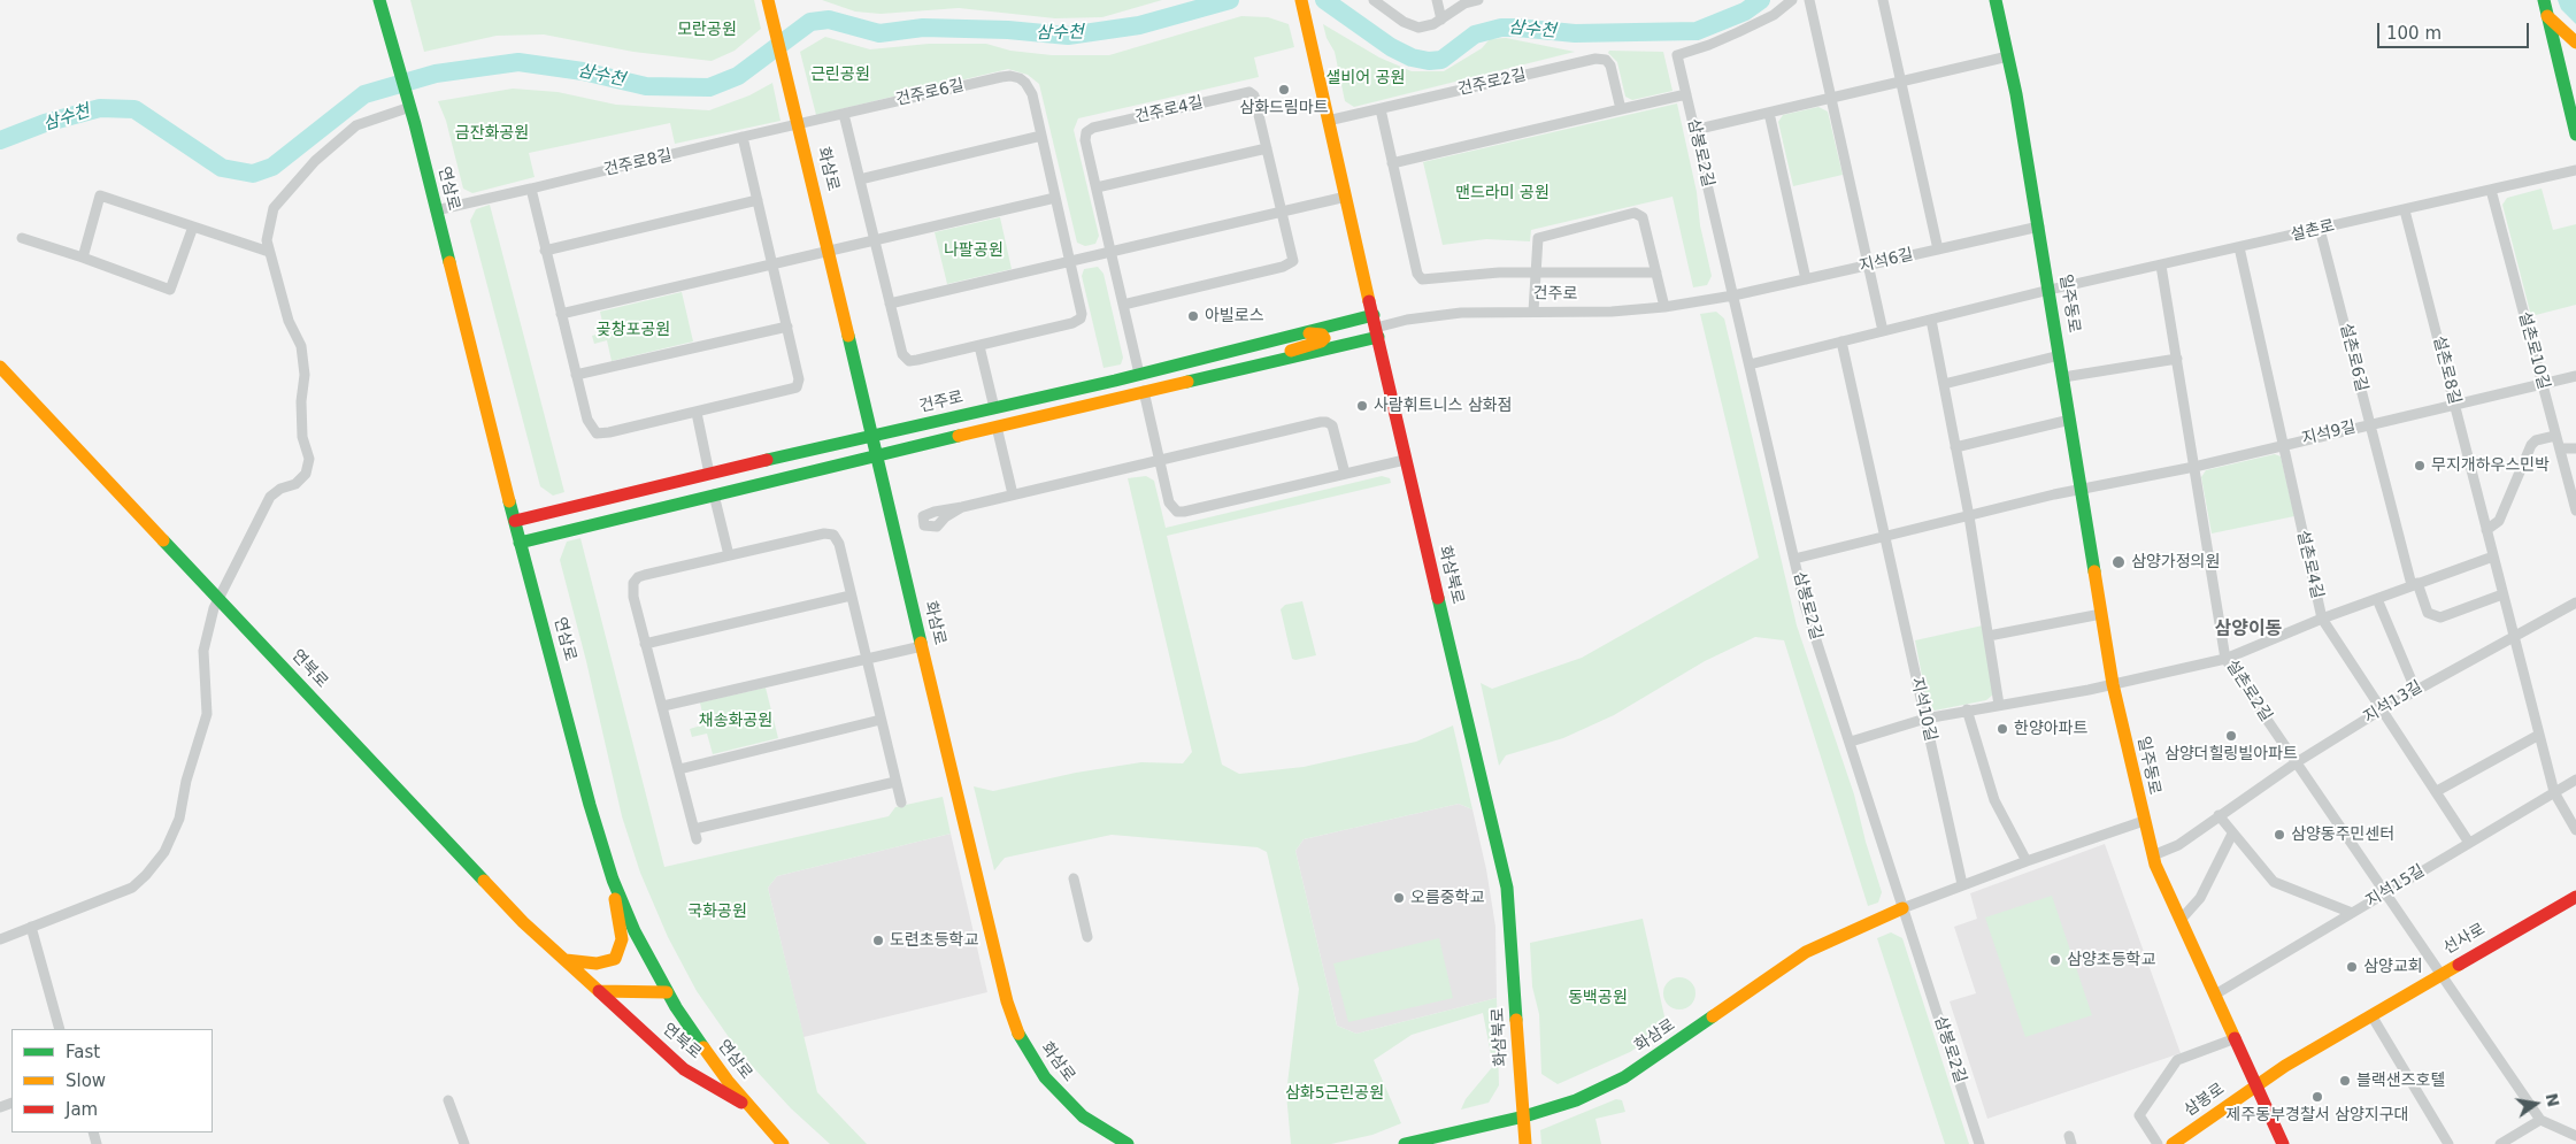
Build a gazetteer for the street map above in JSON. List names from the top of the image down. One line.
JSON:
{"streets":{"street":["건주로2길","건주로6길","건주로4길","삼봉로2길","건주로8길","화삼로","연삼로","설촌로","지석6길","건주로","일주동로","설촌로10길","설촌로6길","설촌로8길","지석9길","설촌로4길","화삼북로","연북로","설촌로2길","지석13길","지석10길","지석15길","선사로","삼봉로"]},"crossings":[["건주로2길","화삼북로"],["건주로6길","건주로8길"],["건주로4길","건주로"],["삼봉로2길","화삼로"],["삼봉로2길","설촌로"],["삼봉로2길","지석6길"],["삼봉로2길","건주로"],["건주로8길","화삼로"],["건주로8길","연삼로"],["화삼로","건주로"],["화삼로","화삼북로"],["연삼로","건주로"],["연삼로","연북로"],["설촌로","일주동로"],["설촌로","설촌로10길"],["설촌로","설촌로6길"],["설촌로","설촌로8길"],["설촌로","설촌로4길"],["설촌로","설촌로2길"],["설촌로","지석10길"],["지석6길","건주로"],["지석6길","일주동로"],["건주로","화삼북로"],["일주동로","지석9길"],["일주동로","지석13길"],["일주동로","지석15길"],["일주동로","선사로"],["일주동로","삼봉로"],["설촌로10길","지석9길"],["설촌로6길","설촌로8길"],["설촌로6길","지석9길"],["설촌로8길","지석9길"],["설촌로8길","지석13길"],["설촌로8길","지석15길"],["지석9길","설촌로4길"],["지석9길","설촌로2길"],["설촌로4길","지석13길"],["설촌로4길","지석15길"],["설촌로2길","지석13길"],["설촌로2길","지석15길"],["설촌로2길","선사로"],["선사로","삼봉로"]],"districts":["삼양이동"],"water":["삼수천"],"parks":["모란공원","근린공원","샐비어 공원","금잔화공원","맨드라미 공원","나팔공원","곶창포공원","채송화공원","국화공원","동백공원","삼화5근린공원"],"places":["삼화드림마트","아빌로스","사람휘트니스 삼화점","무지개하우스민박","삼양가정의원","한양아파트","삼양더힐링빌아파트","삼양동주민센터","오름중학교","도련초등학교","삼양초등학교","삼양교회","블랙샌즈호텔","제주동부경찰서 삼양지구대"],"legend":["Fast","Slow","Jam"],"scale_bar":"100 m","north":"right"}
